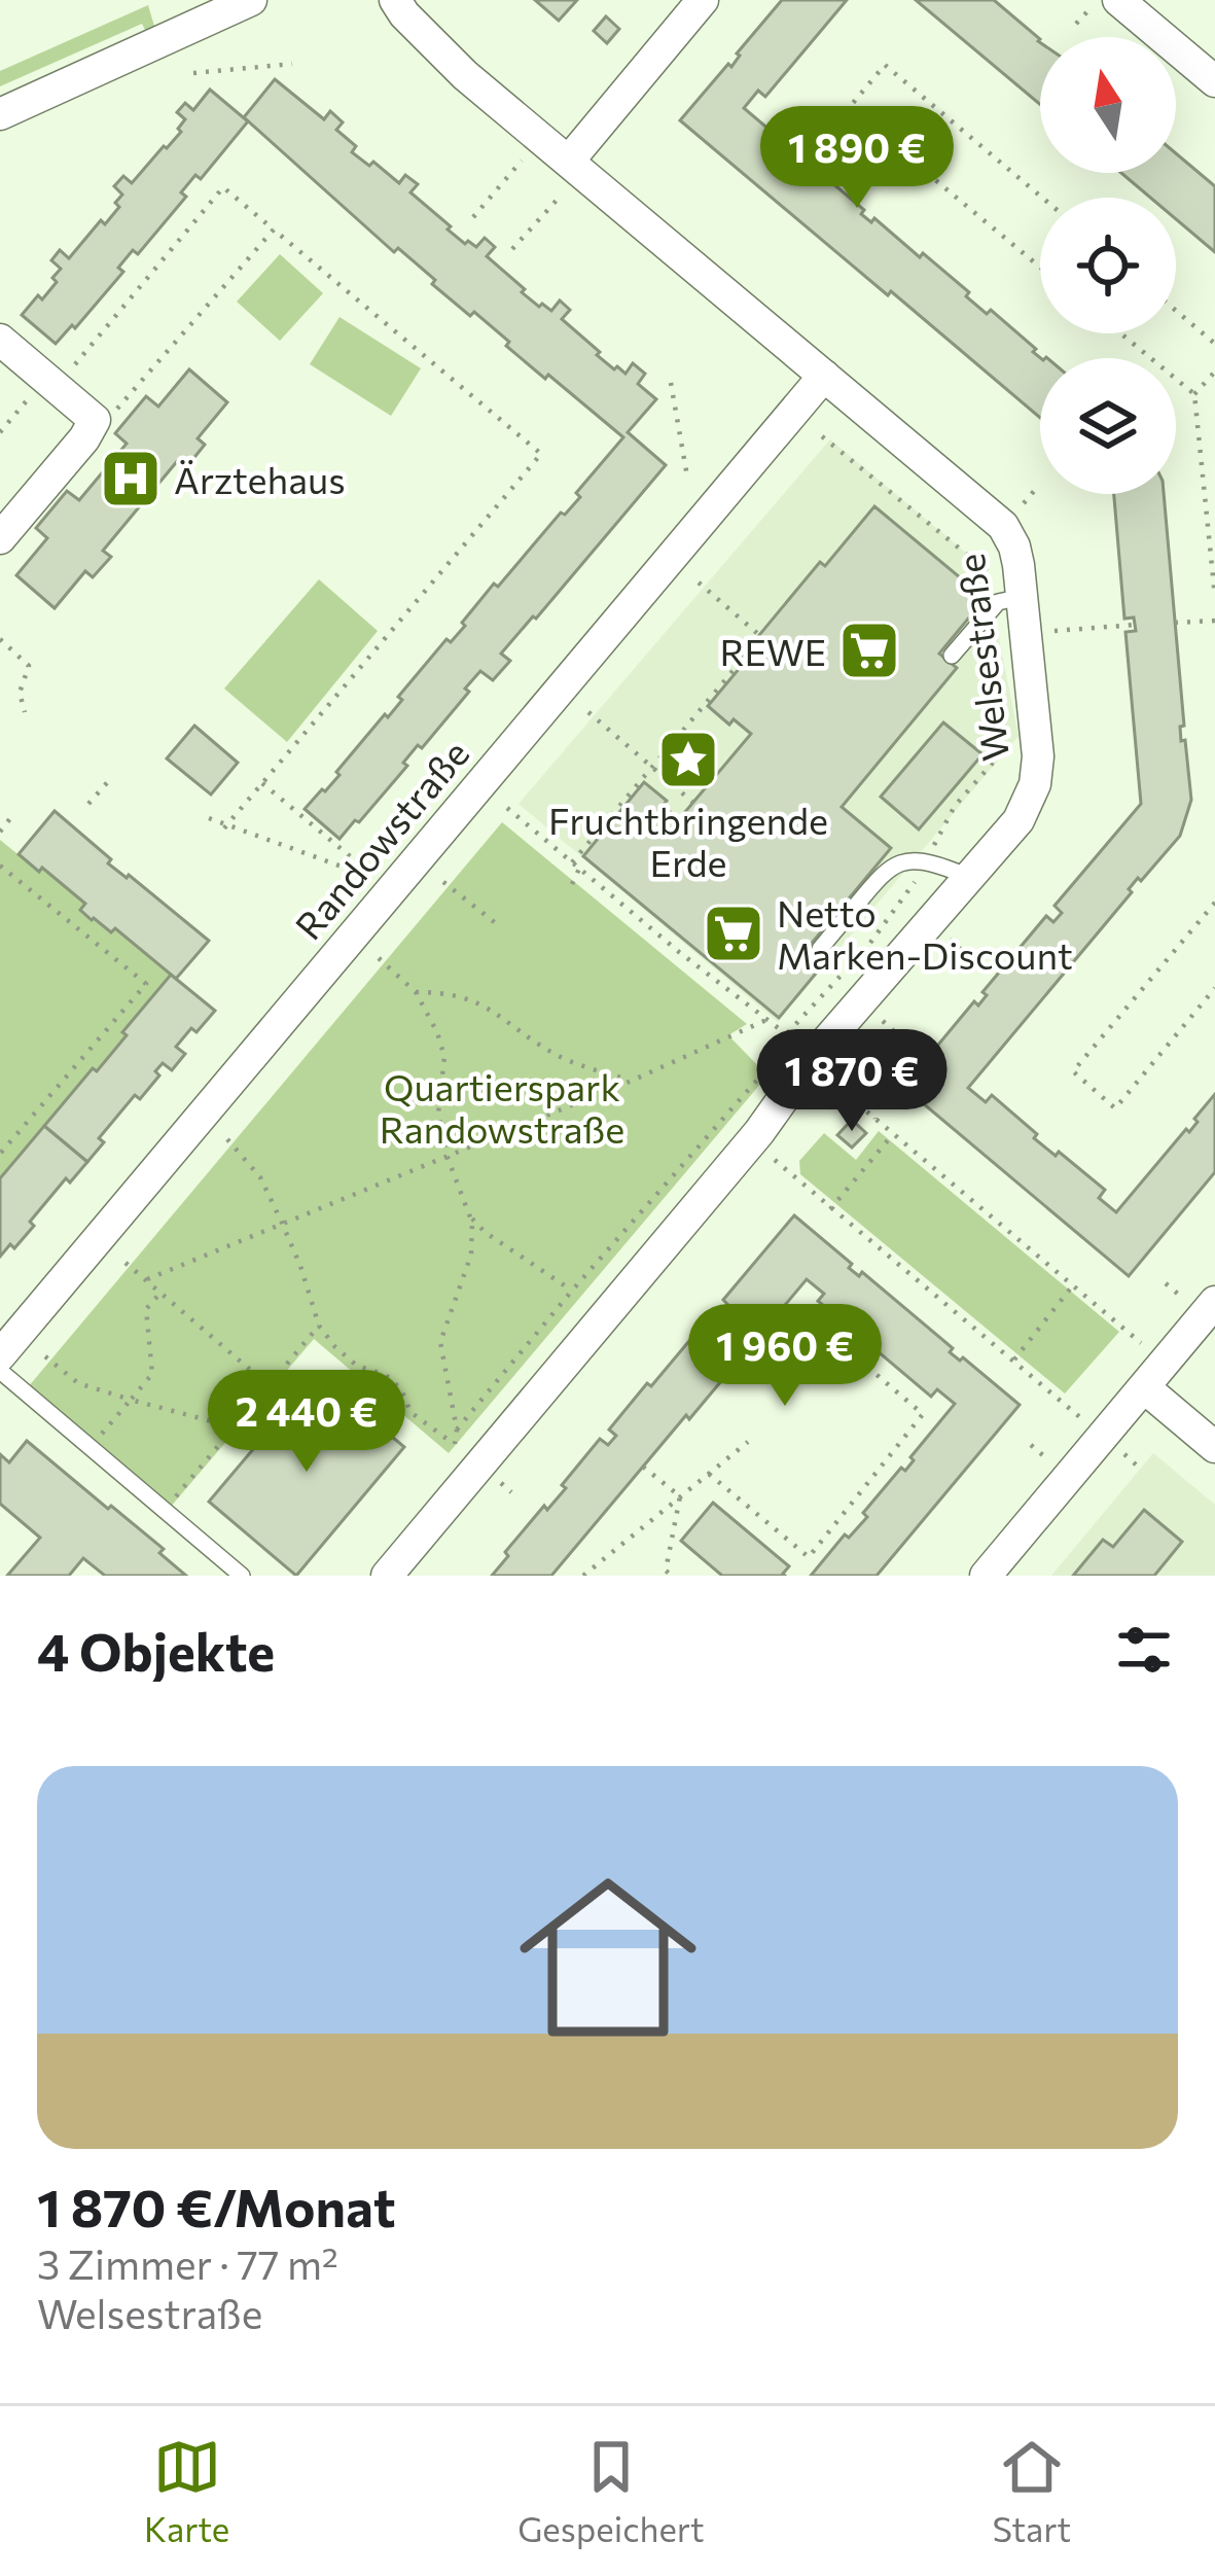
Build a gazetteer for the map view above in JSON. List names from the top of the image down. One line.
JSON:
{"streets":{"street":["Welsestraße","Randowstraße"]},"crossings":[["Welsestraße","Randowstraße"]],"parks":["Quartierspark Randowstraße"],"places":{"hospital":["Ärztehaus"],"supermarket":["REWE","Netto Marken-Discount"],"place":["Fruchtbringende Erde"]},"north":"top","page":{"price":["1 890 €","1 870 €","1 960 €","2 440 €"],"heading":"4 Objekte","list":[{"name":"1 870 €/Monat","note":"3 Zimmer · 77 m² · Welsestraße"}],"tabs":["Karte","Gespeichert","Start"]}}
